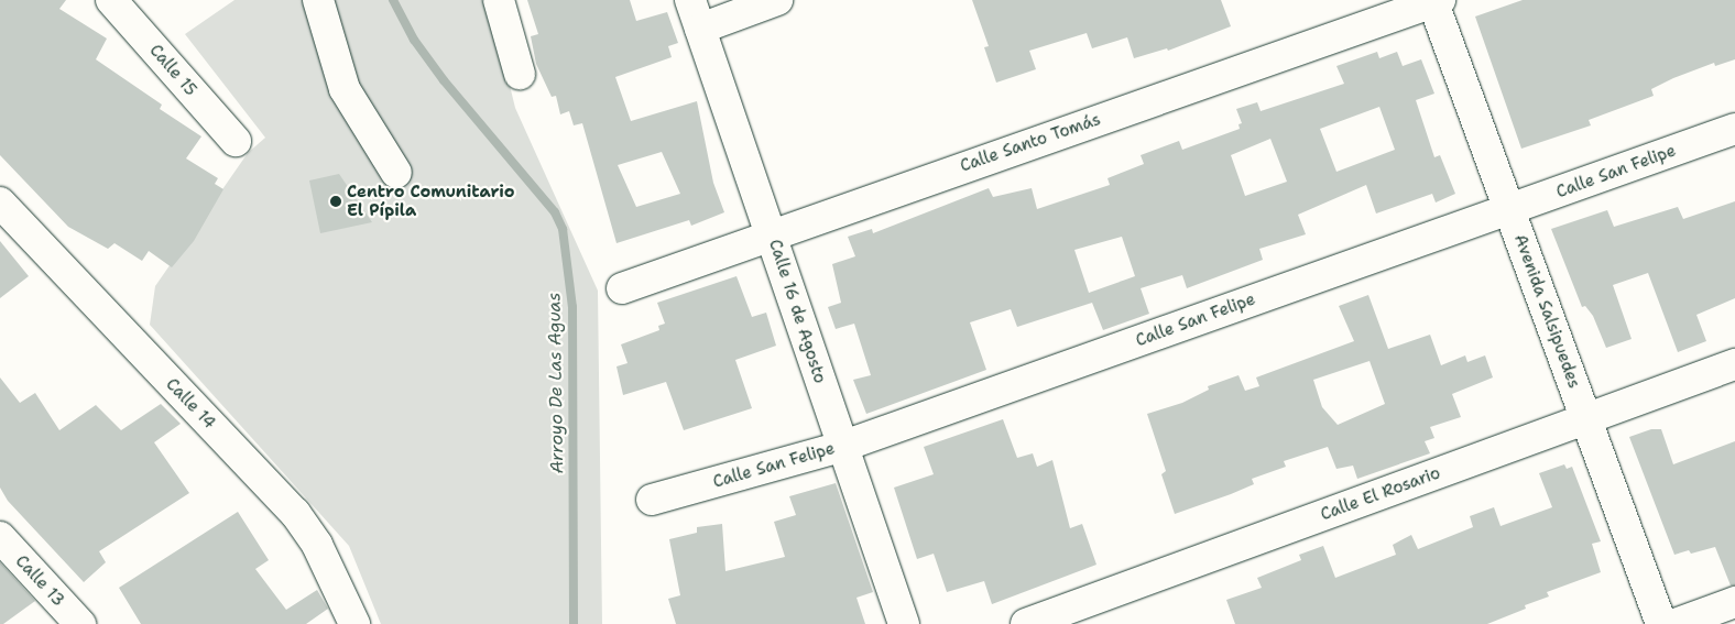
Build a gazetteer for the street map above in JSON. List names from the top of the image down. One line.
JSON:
{"streets":{"street":["Calle 15","Calle Santo Tomás","Calle San Felipe","Calle 16 de Agosto","Avenida Salsipuedes","Calle 14","Calle El Rosario","Calle 13"]},"crossings":[["Calle Santo Tomás","Calle 16 de Agosto"],["Calle Santo Tomás","Avenida Salsipuedes"],["Calle San Felipe","Calle 16 de Agosto"],["Calle San Felipe","Avenida Salsipuedes"],["Avenida Salsipuedes","Calle El Rosario"]],"water":["Arroyo De Las Aguas"],"places":["Centro Comunitario El Pípila"]}
